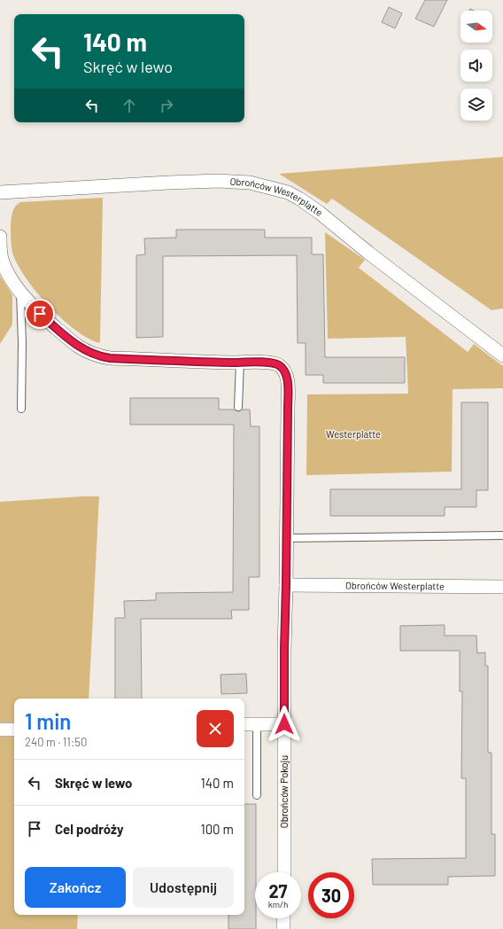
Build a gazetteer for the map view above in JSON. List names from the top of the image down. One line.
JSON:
{"streets":{"street":["Obrońców Westerplatte","Obrońców Pokoju"]},"parks":["Westerplatte"],"north":"right","page":{"turn":["140 m","Skręć w lewo"],"heading":["1 min","240 m · 11:50"],"list":[{"name":"Skręć w lewo","value":"140 m"},{"name":"Cel podróży","value":"100 m"}],"buttons":["Zakończ","Udostępnij"],"speed":"27 km/h","limit":"30"}}
